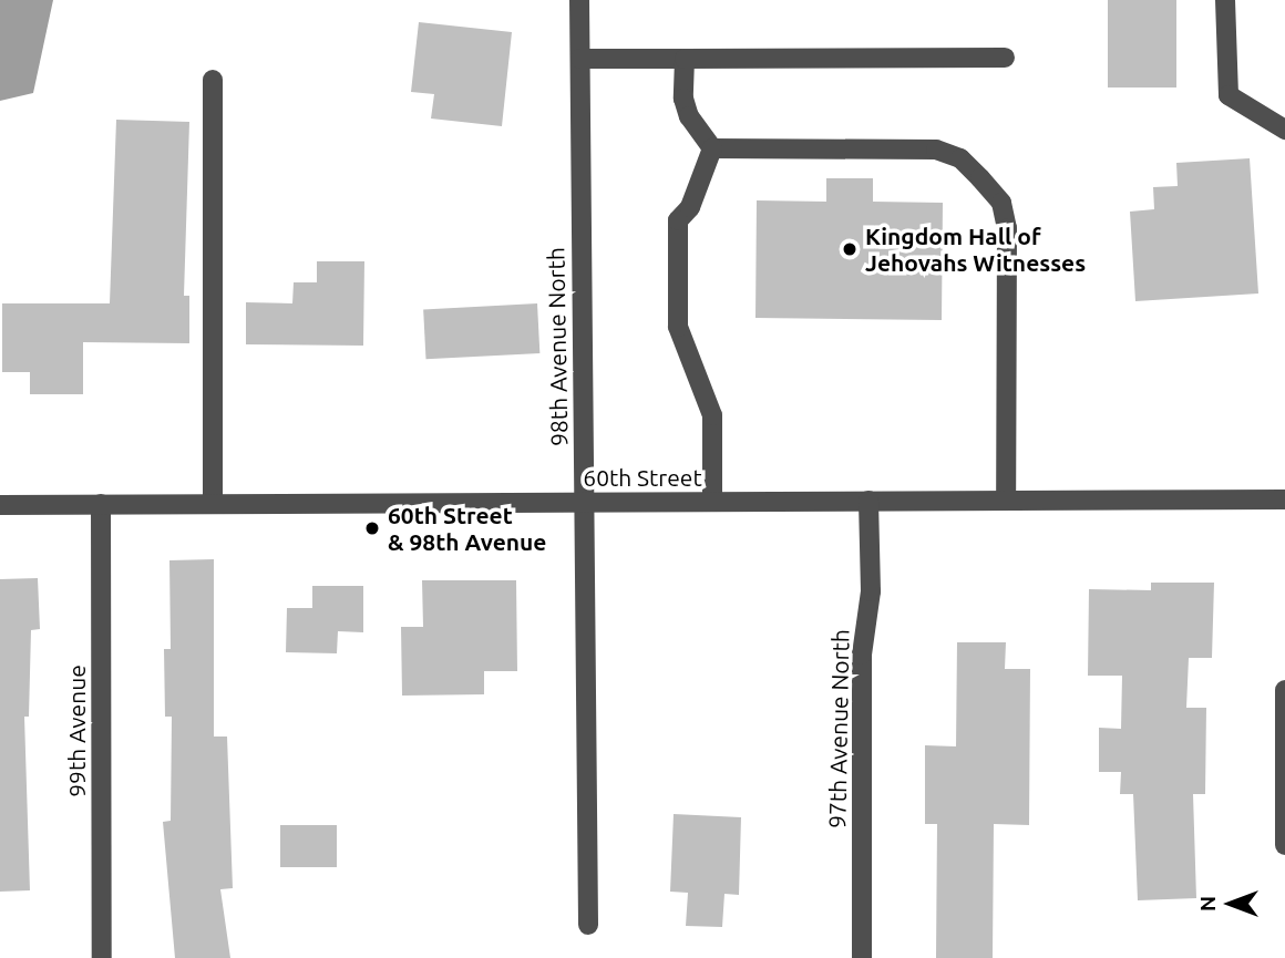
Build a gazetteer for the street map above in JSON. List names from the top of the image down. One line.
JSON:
{"streets":{"street":["98th Avenue North","60th Street","97th Avenue North","99th Avenue"]},"crossings":[["98th Avenue North","60th Street"],["60th Street","97th Avenue North"],["60th Street","99th Avenue"]],"places":["Kingdom Hall of Jehovahs Witnesses","60th Street & 98th Avenue"],"north":"left"}
